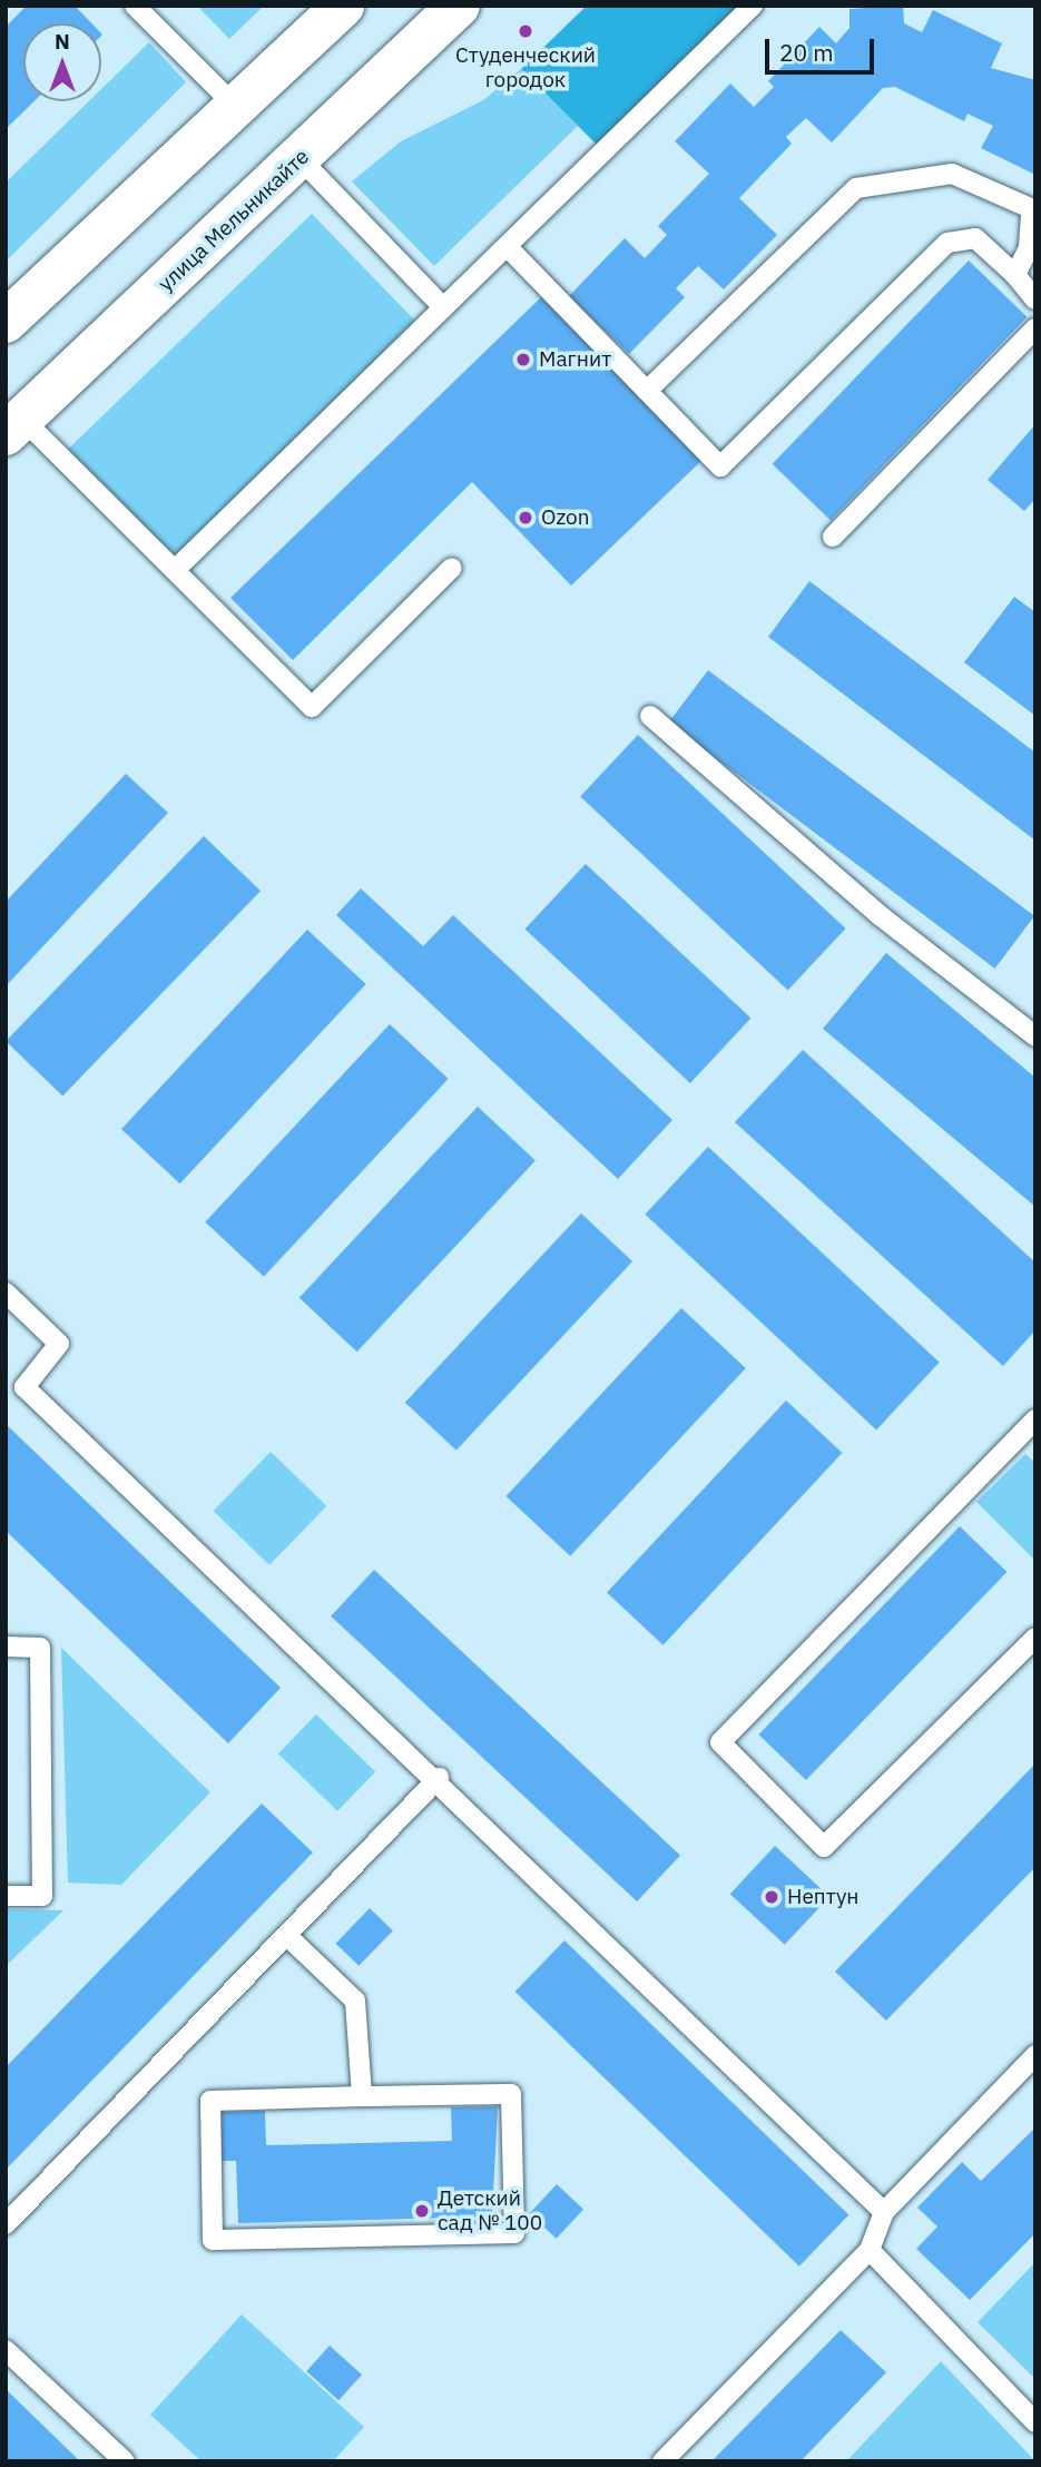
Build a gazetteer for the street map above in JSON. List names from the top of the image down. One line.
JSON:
{"streets":{"main road":["улица Мельникайте"]},"places":["Студенческий городок","Магнит","Ozon","Нептун","Детский сад № 100"],"scale_bar":"20 m","north":"top"}
